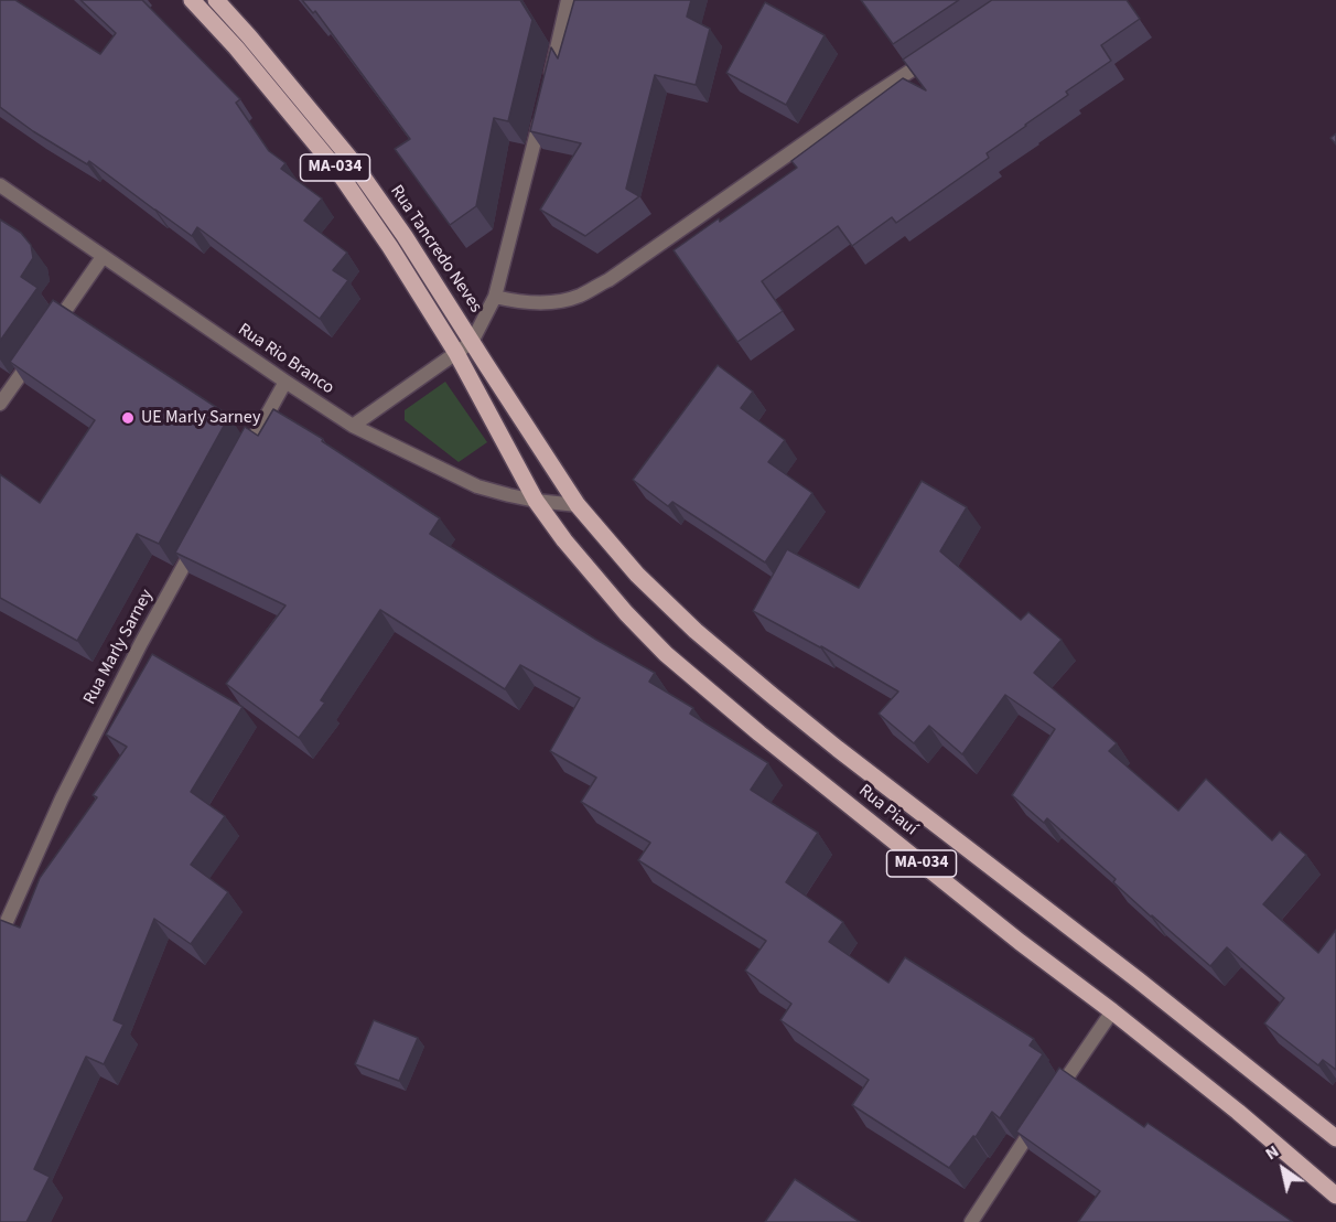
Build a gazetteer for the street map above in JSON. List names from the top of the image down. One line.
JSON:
{"streets":{"main road":["MA-034","Rua Tancredo Neves","Rua Piauí"],"street":["Rua Rio Branco","Rua Marly Sarney"]},"crossings":[["Rua Tancredo Neves","Rua Rio Branco"],["Rua Tancredo Neves","Rua Piauí"],["Rua Rio Branco","Rua Piauí"]],"places":["UE Marly Sarney"],"north":"top left"}
